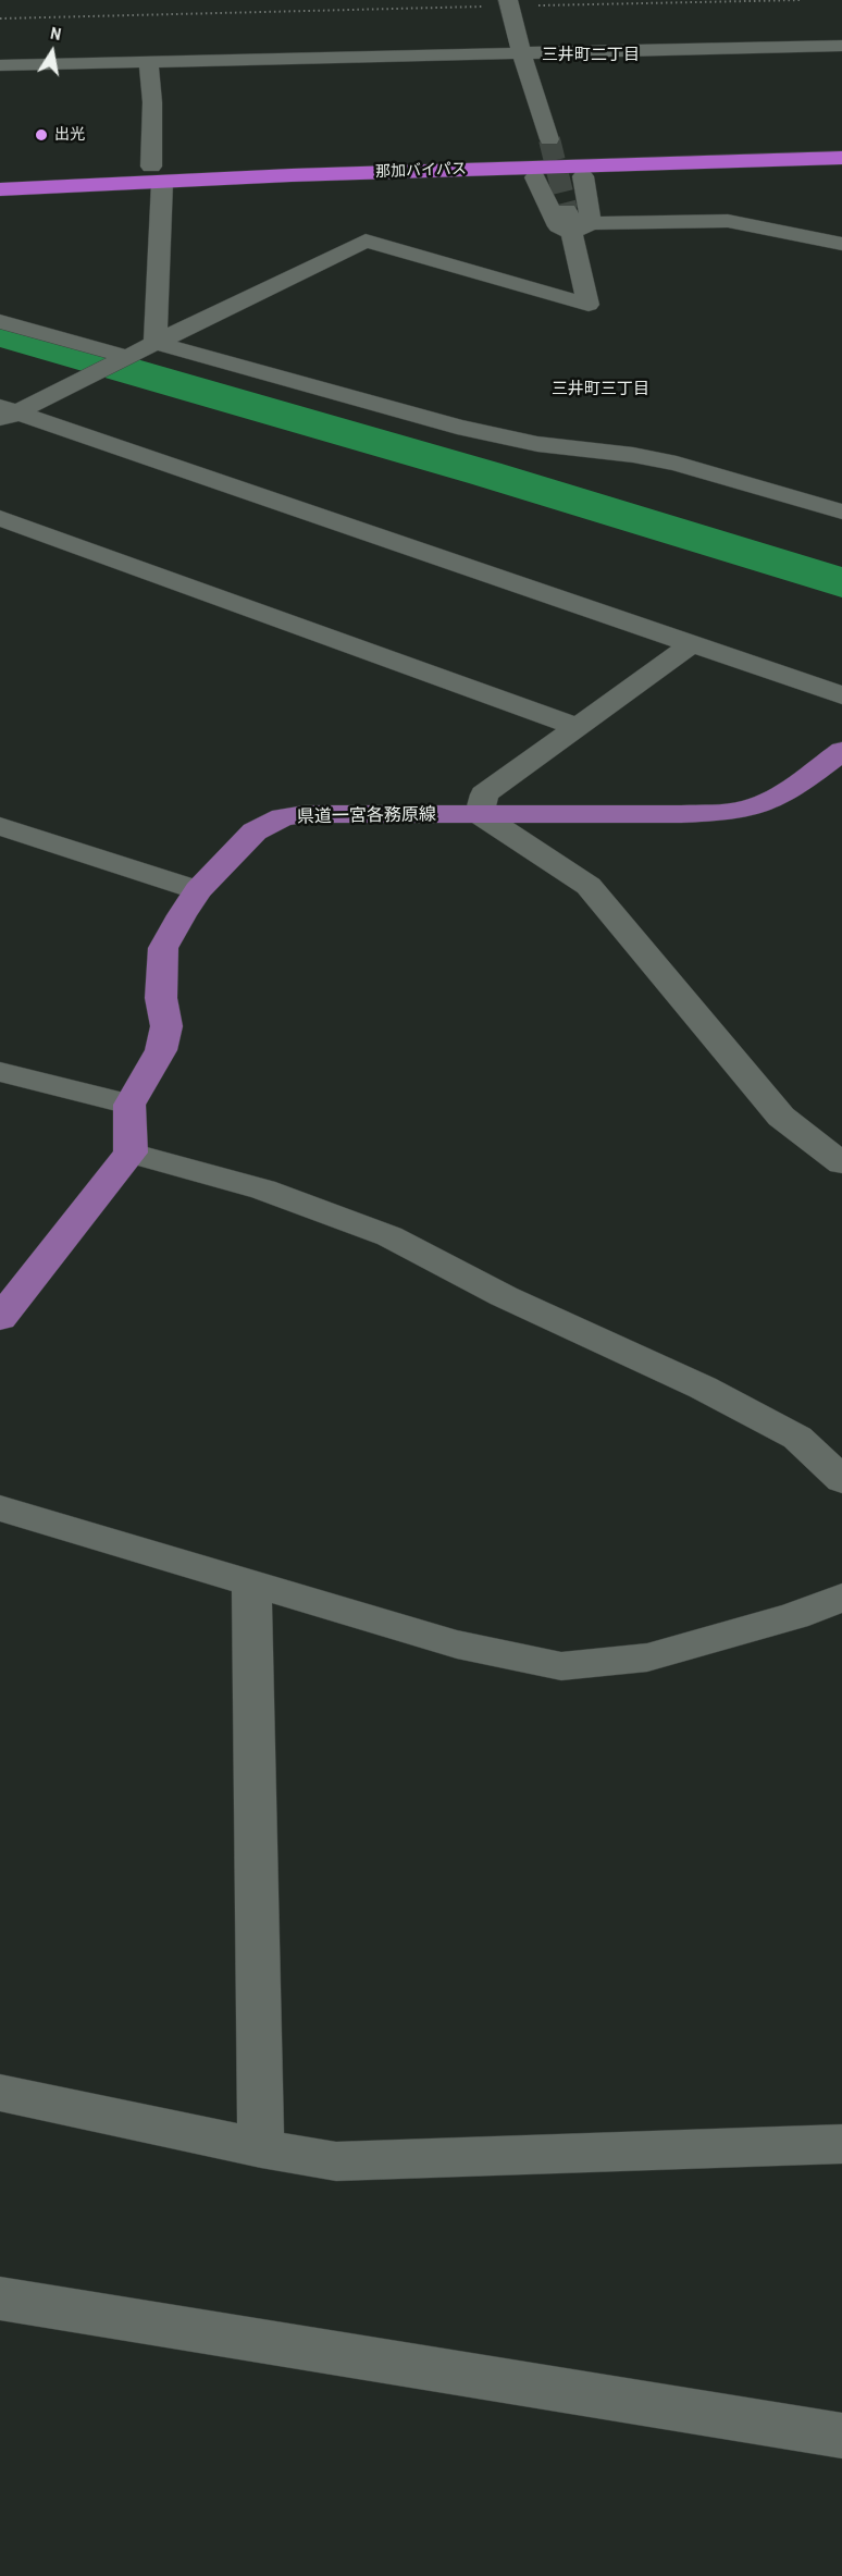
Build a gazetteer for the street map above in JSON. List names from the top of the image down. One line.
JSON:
{"streets":{"highway":["那加バイパス"],"main road":["県道一宮各務原線"]},"districts":["三井町二丁目","三井町三丁目"],"places":["出光"],"north":"top"}
